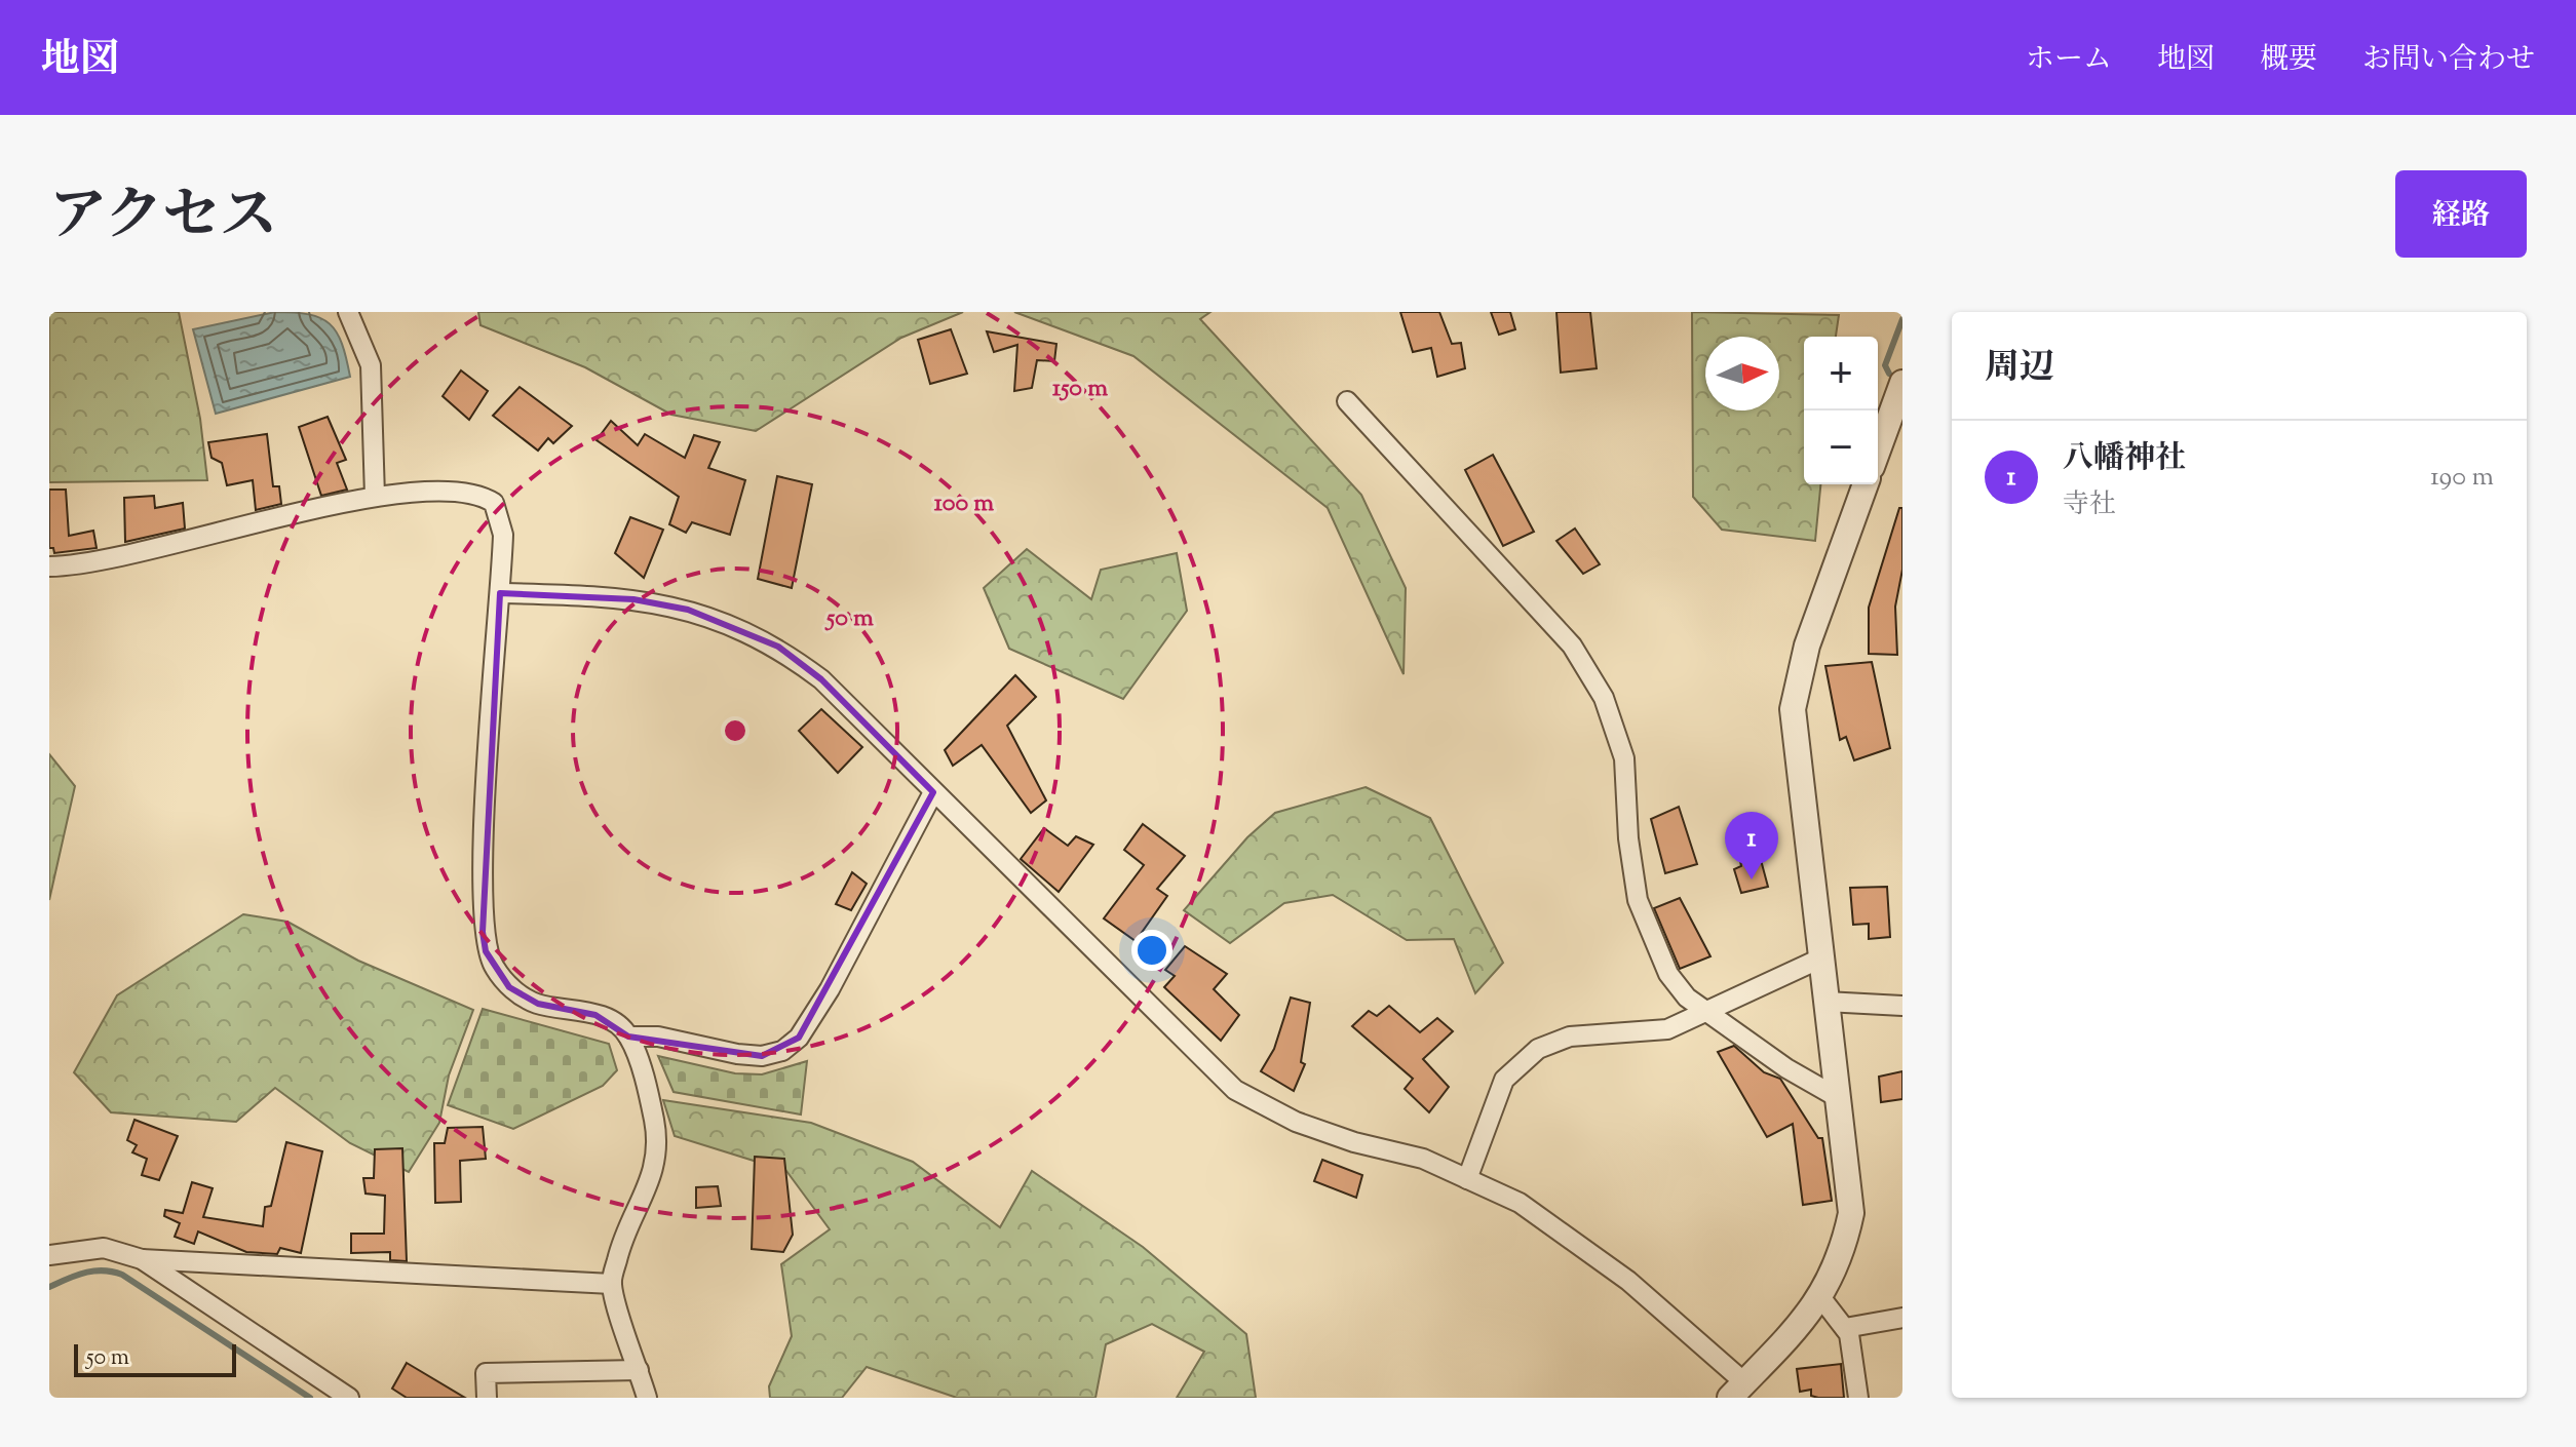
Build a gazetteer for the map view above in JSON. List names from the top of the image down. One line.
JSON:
{"scale_bar":"50 m","north":"right","page":{"header":"地図","nav":["ホーム","地図","概要","お問い合わせ"],"title":"アクセス","buttons":"経路","heading":"周辺","map_buttons":["+","−"],"list":[{"mark":"1","name":"八幡神社","note":"寺社","value":"190 m"}],"pins":"1","scale":"50 m"},"rings":["150 m","100 m","50 m"]}
